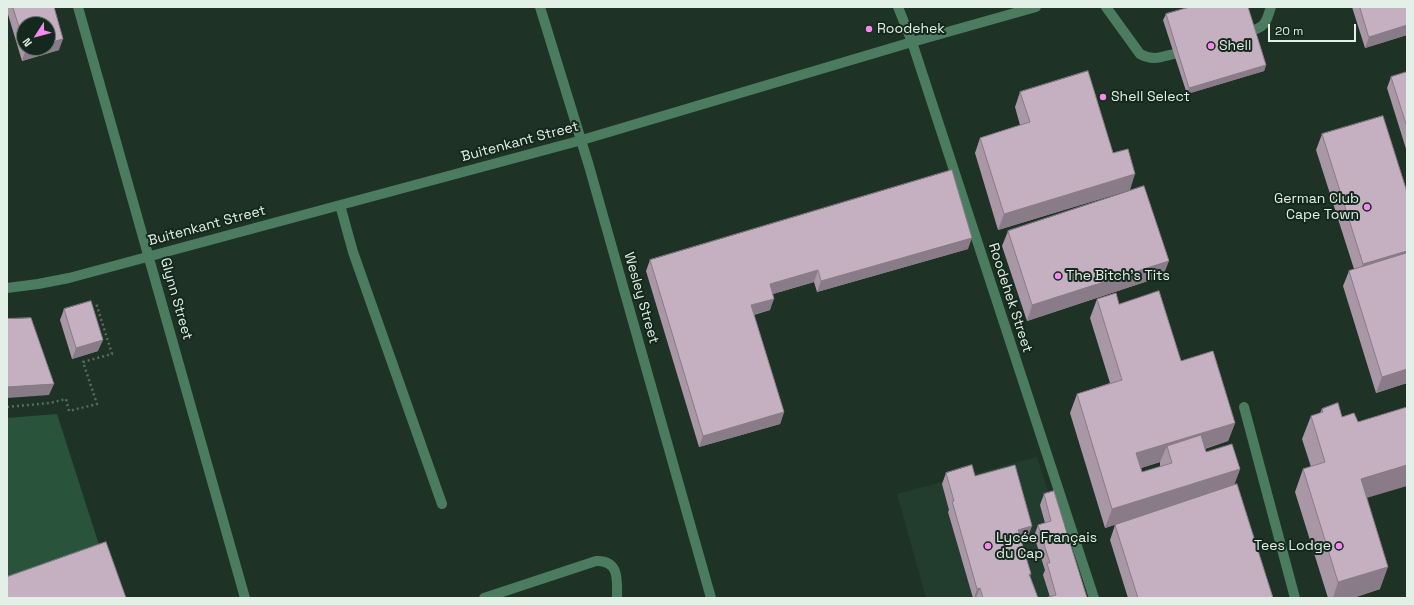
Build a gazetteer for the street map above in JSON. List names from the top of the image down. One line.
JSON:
{"streets":{"street":["Buitenkant Street","Wesley Street","Roodehek Street","Glynn Street"]},"crossings":[["Buitenkant Street","Wesley Street"],["Buitenkant Street","Roodehek Street"],["Buitenkant Street","Glynn Street"]],"places":["Roodehek","Shell","Shell Select","German Club Cape Town","The Bitch's Tits","Lycée Français du Cap","Tees Lodge"],"scale_bar":"20 m","north":"bottom left"}
